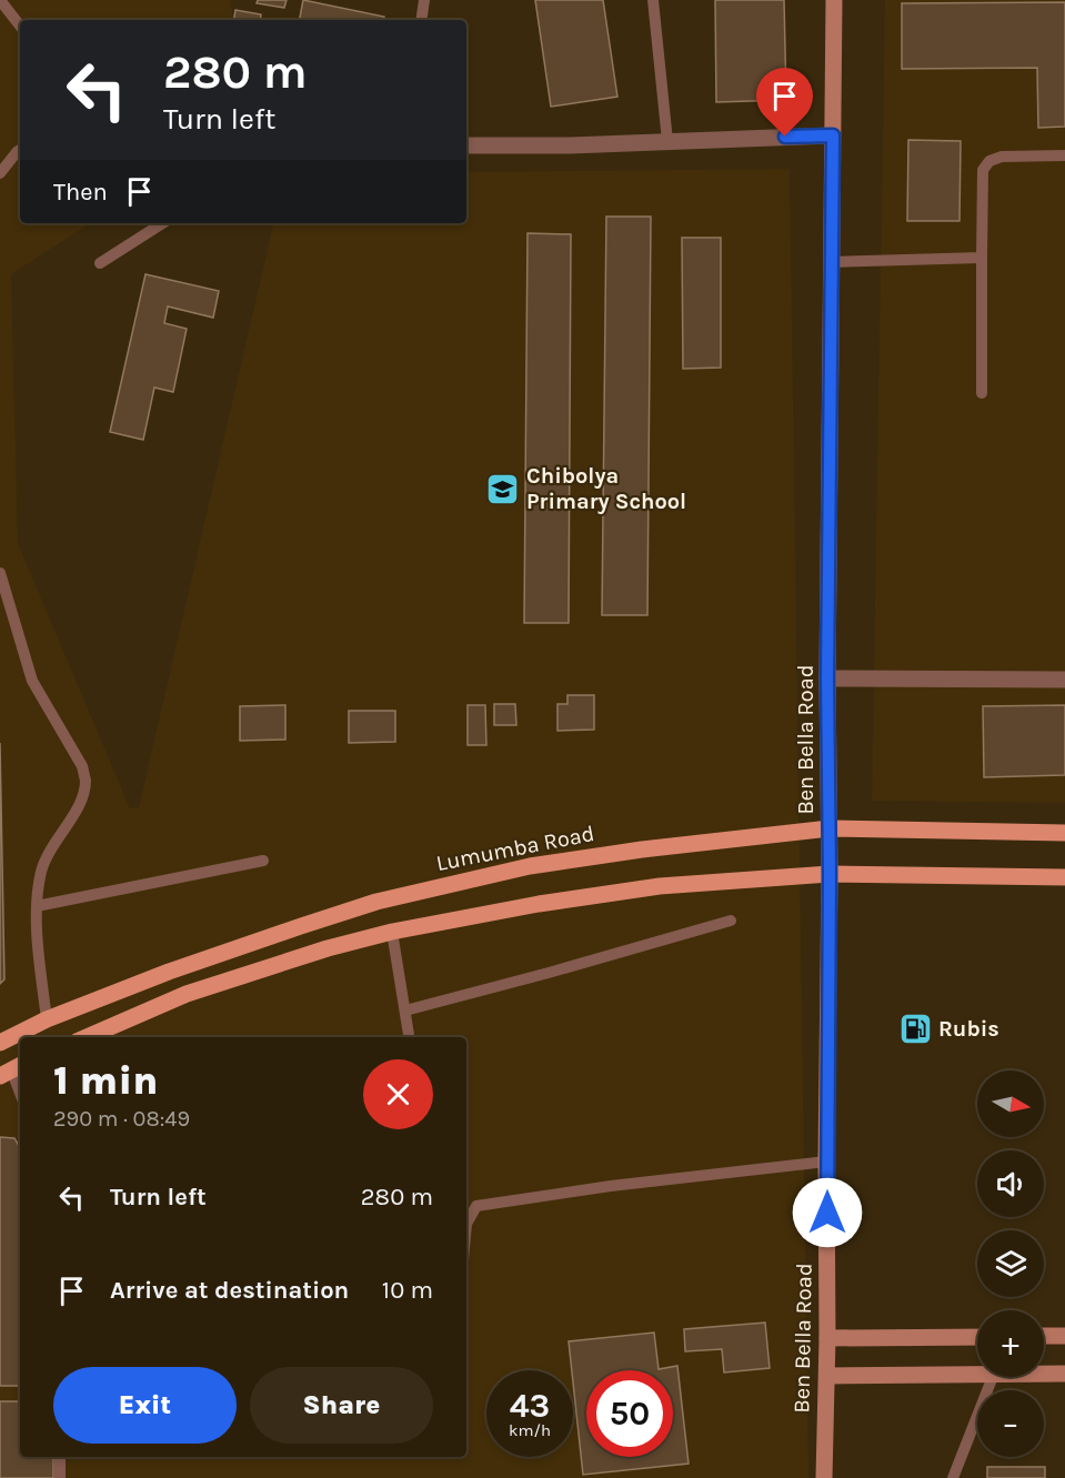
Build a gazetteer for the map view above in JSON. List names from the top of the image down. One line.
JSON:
{"streets":{"main road":["Ben Bella Road","Lumumba Road"]},"crossings":[["Ben Bella Road","Lumumba Road"]],"places":{"school or university":["Chibolya Primary School"],"fuel station":["Rubis"]},"north":"right","page":{"turn":["280 m","Turn left"],"then":"Then","heading":["1 min","290 m · 08:49"],"map_buttons":["+","−"],"list":[{"name":"Turn left","value":"280 m"},{"name":"Arrive at destination","value":"10 m"}],"buttons":["Exit","Share"],"speed":"43 km/h","limit":"50"}}
